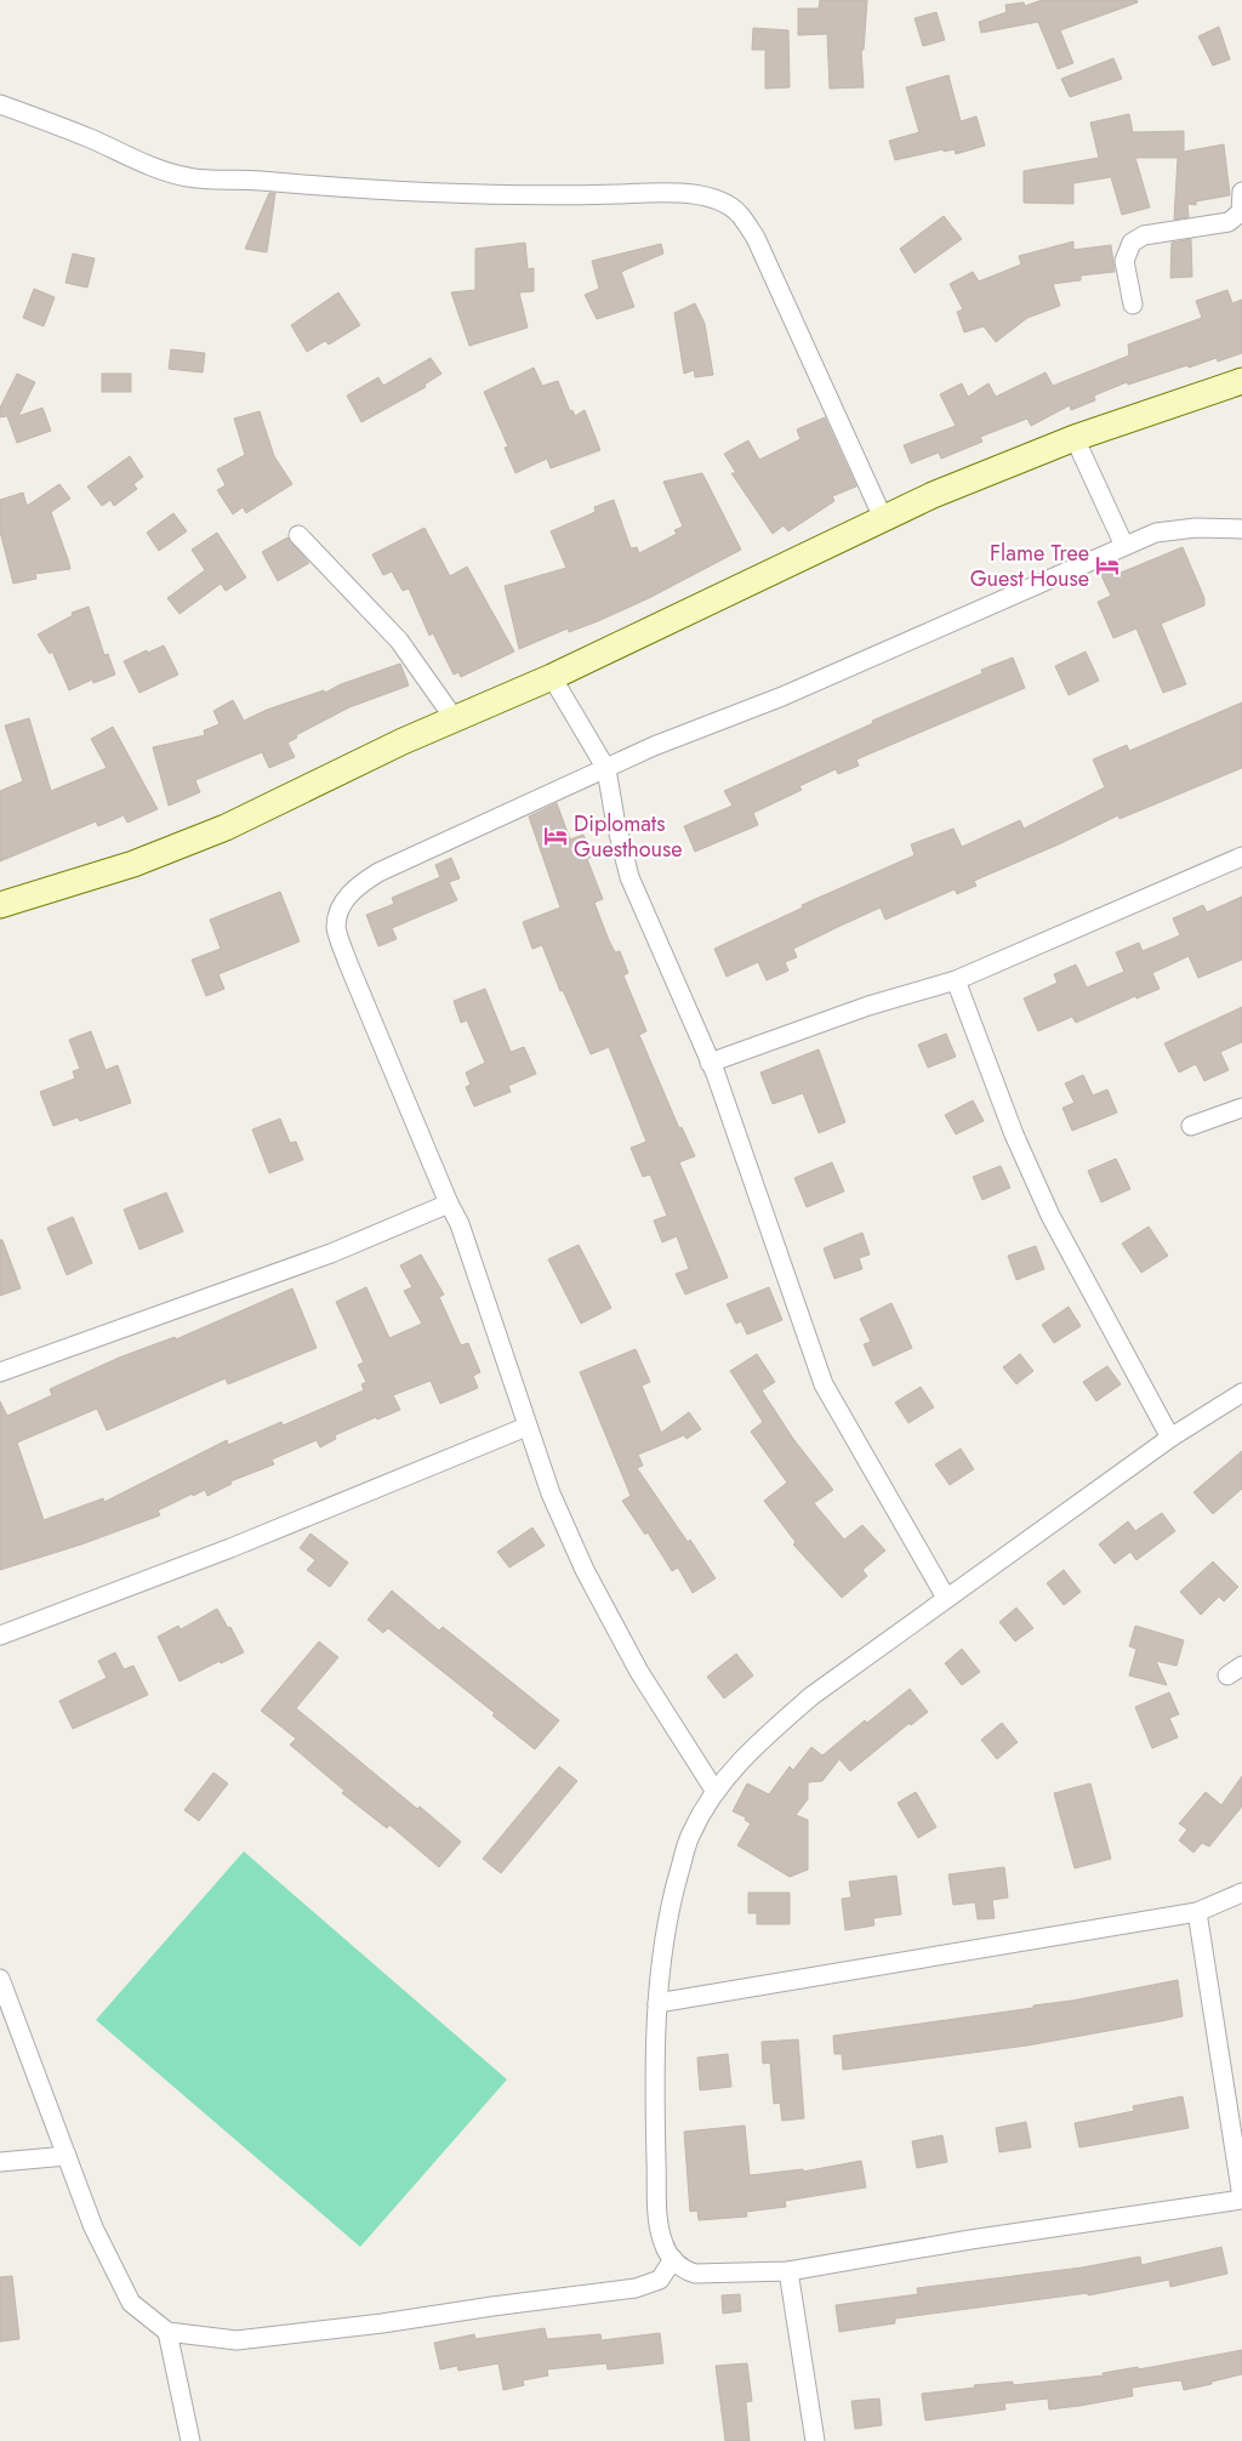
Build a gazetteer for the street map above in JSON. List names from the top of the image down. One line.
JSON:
{"places":{"hotel":["Flame Tree Guest House","Diplomats Guesthouse"]}}
